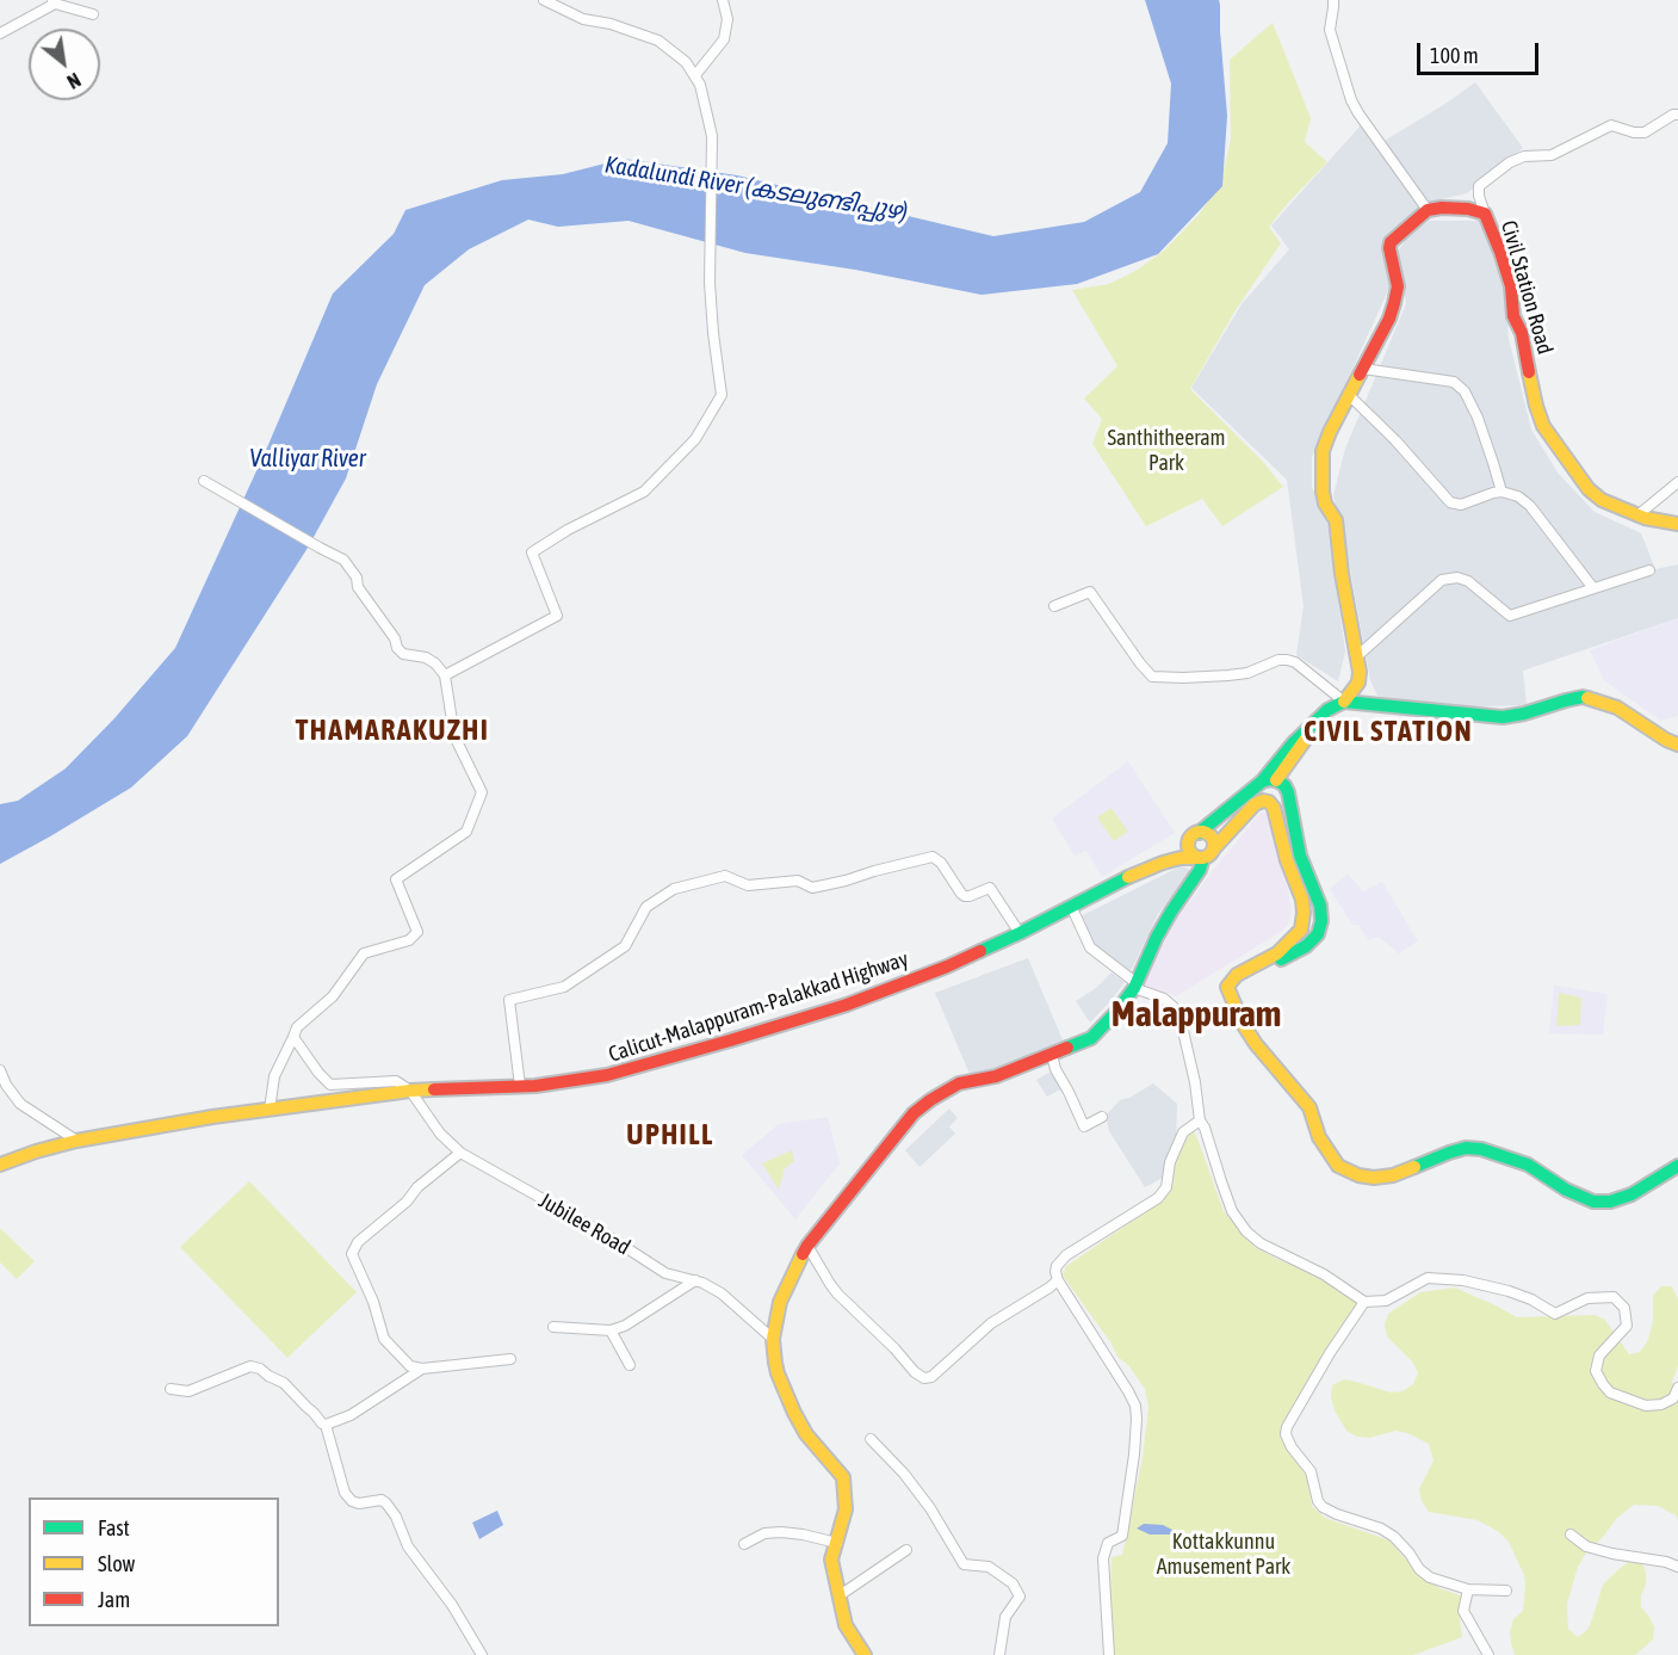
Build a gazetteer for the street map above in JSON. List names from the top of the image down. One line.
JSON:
{"streets":{"main road":["Civil Station Road","Calicut-Malappuram-Palakkad Highway"],"street":["Jubilee Road"]},"crossings":[["Calicut-Malappuram-Palakkad Highway","Jubilee Road"]],"districts":["THAMARAKUZHI","CIVIL STATION","Malappuram","UPHILL"],"water":["Kadalundi River (കടലുണ്ടിപ്പുഴ)","Valliyar River"],"parks":["Santhitheeram Park","Kottakkunnu Amusement Park"],"legend":["Fast","Slow","Jam"],"scale_bar":"100 m","north":"bottom right"}
